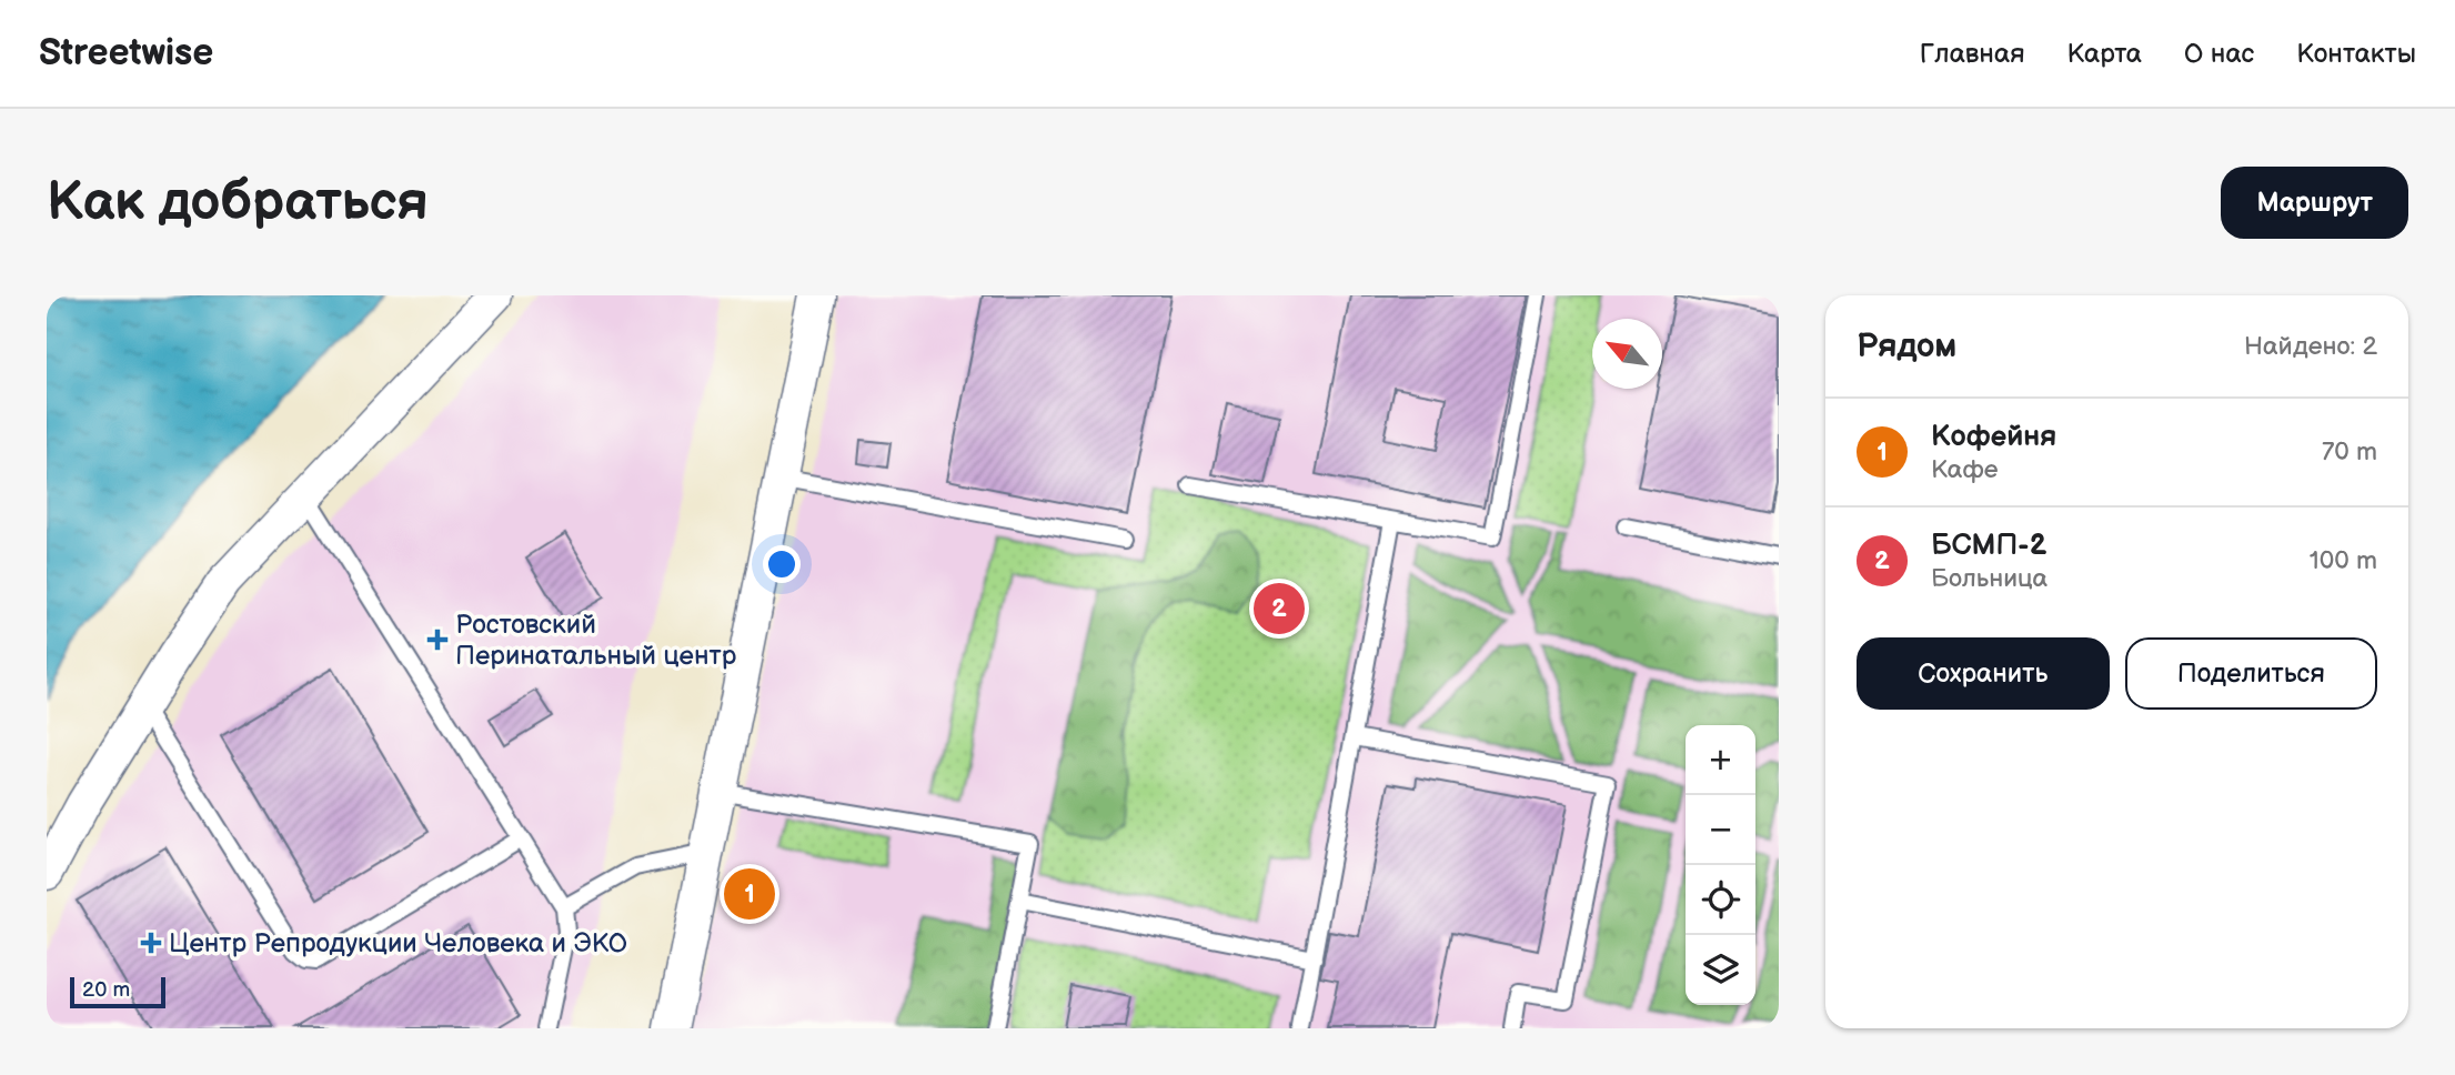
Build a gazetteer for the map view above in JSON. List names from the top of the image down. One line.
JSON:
{"places":{"health":["Ростовский Перинатальный центр","Центр Репродукции Человека и ЭКО"]},"scale_bar":"20 m","north":"top left","page":{"header":"Streetwise","nav":["Главная","Карта","О нас","Контакты"],"buttons":["Маршрут",["Сохранить","Поделиться"]],"title":"Как добраться","heading":["Рядом","Найдено: 2"],"list":[{"mark":"1","name":"Кофейня","note":"Кафе","value":"70 m"},{"mark":"2","name":"БСМП-2","note":"Больница","value":"100 m"}],"pins":["2","1"],"map_buttons":["+","−"],"scale":"20 m"}}
